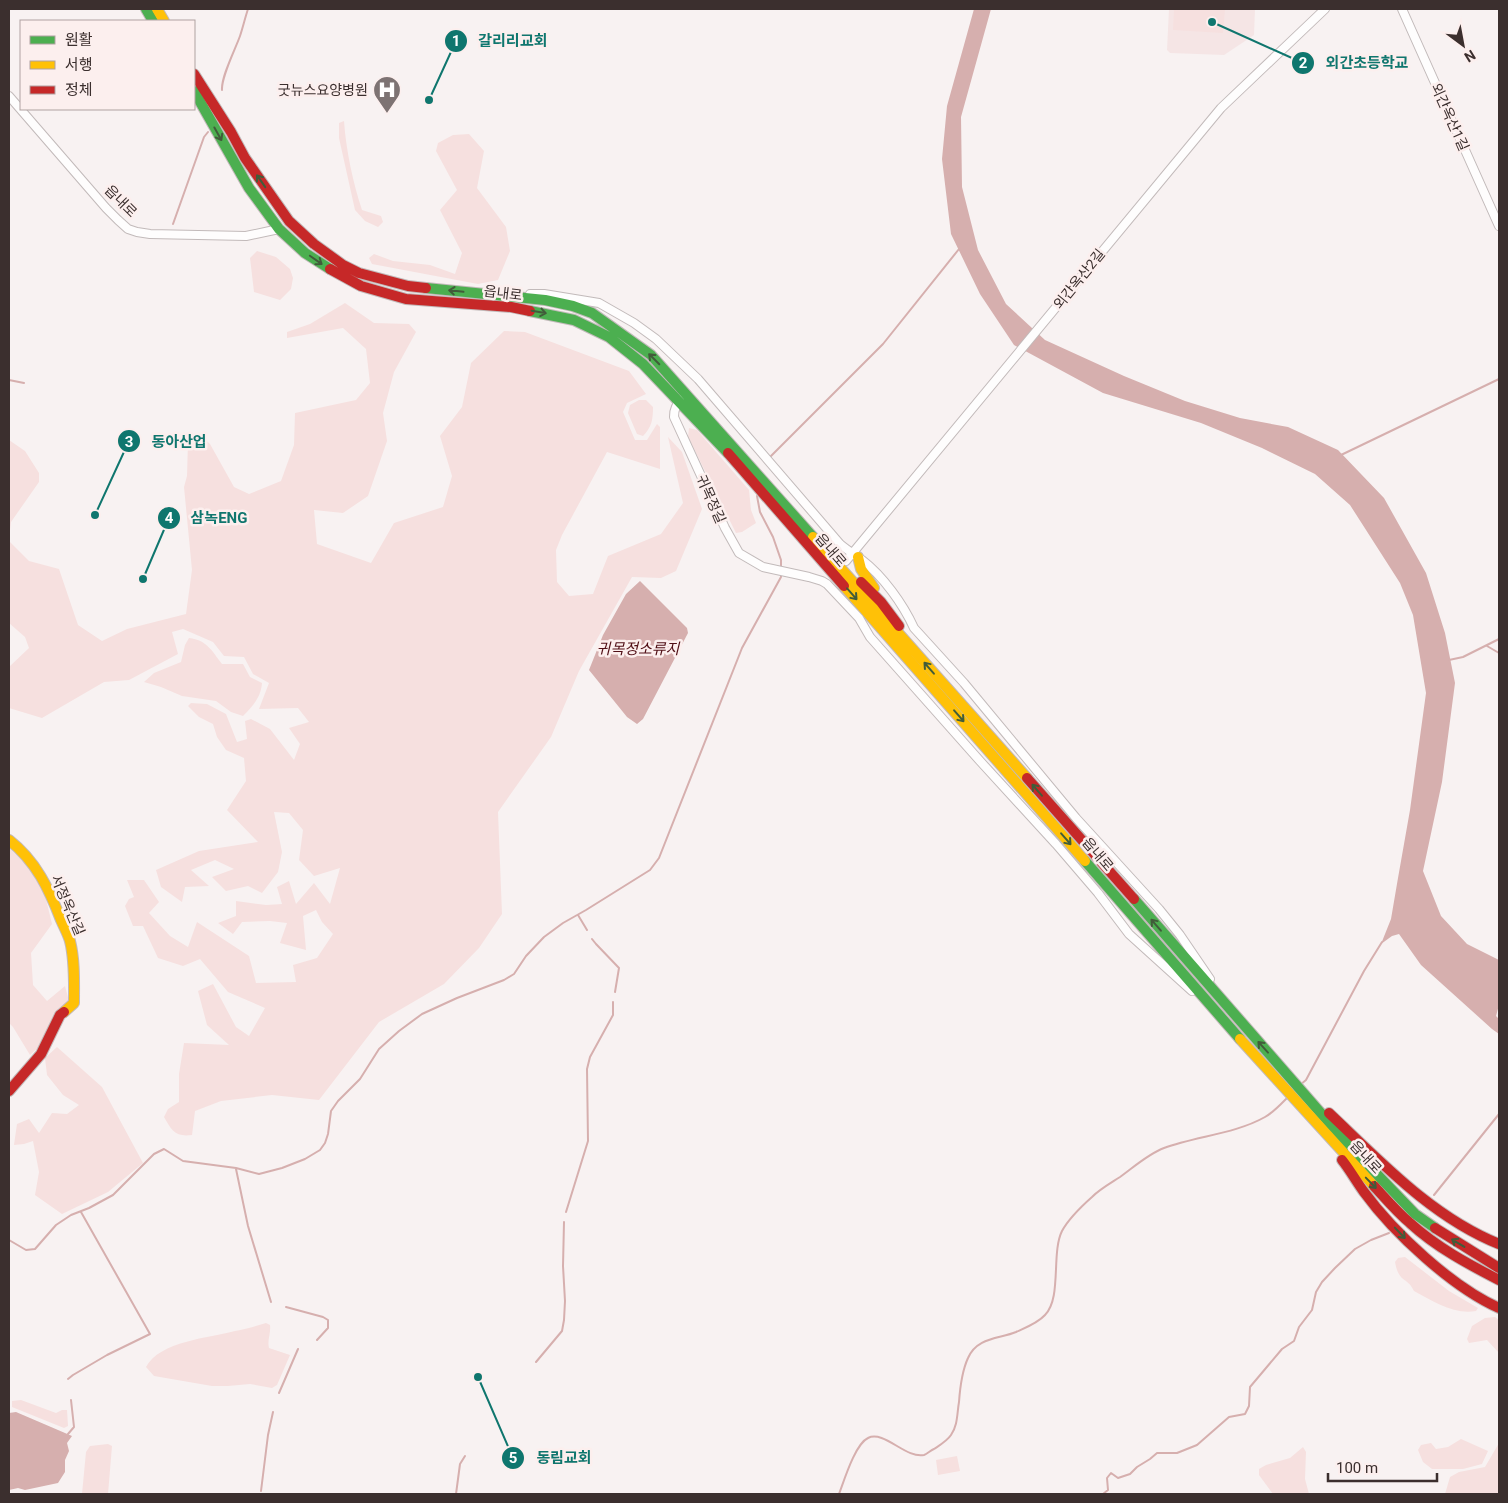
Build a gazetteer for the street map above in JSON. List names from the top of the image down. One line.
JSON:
{"streets":{"street":["외간옥산1길","읍내로","외간옥산2길","귀목정길","서정옥산길"]},"crossings":[["읍내로","외간옥산2길"],["읍내로","귀목정길"]],"water":["귀목정소류지"],"places":{"other":["외간초등학교","갈리리교회","동아산업","삼녹ENG","동림교회"],"hospital":["굿뉴스요양병원"]},"legend":["원활","서행","정체"],"scale_bar":"100 m","north":"bottom right"}
